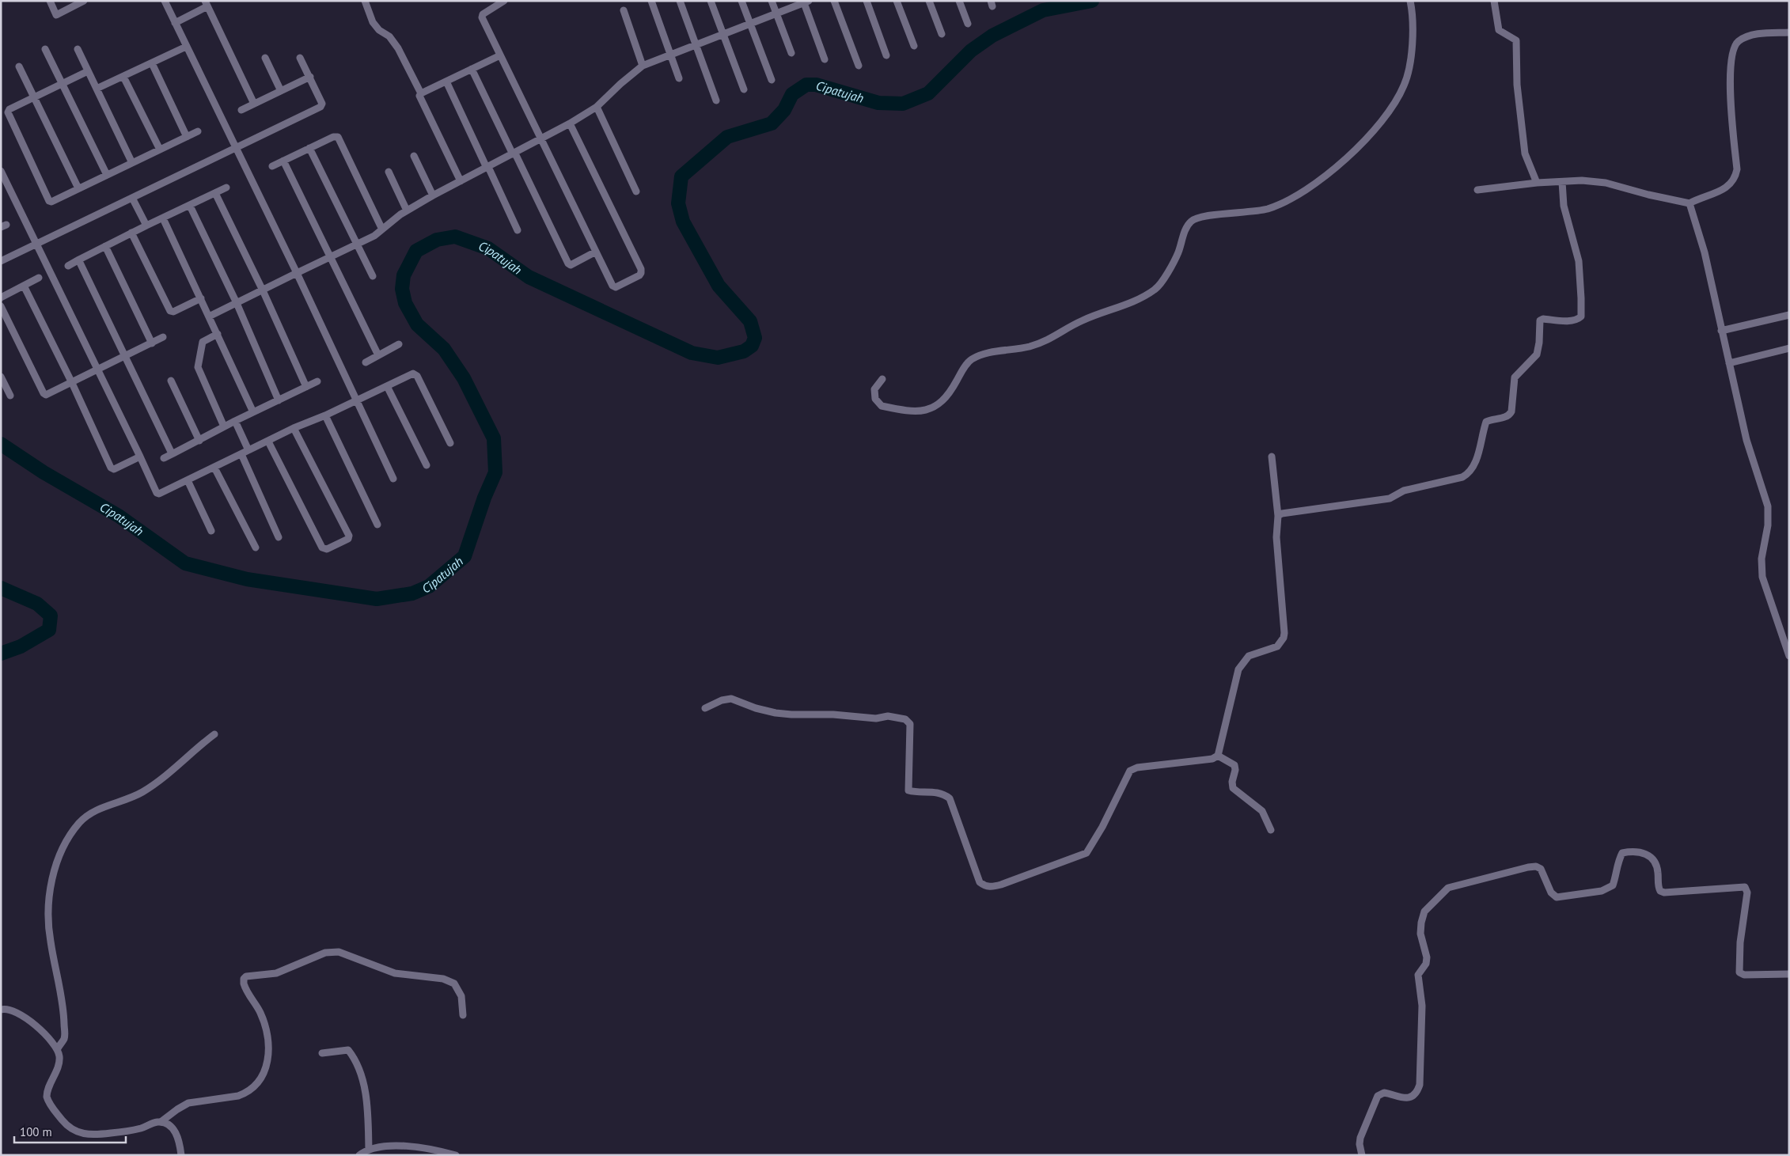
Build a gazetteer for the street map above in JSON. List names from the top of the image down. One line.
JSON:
{"water":["Cipatujah"],"scale_bar":"100 m"}
